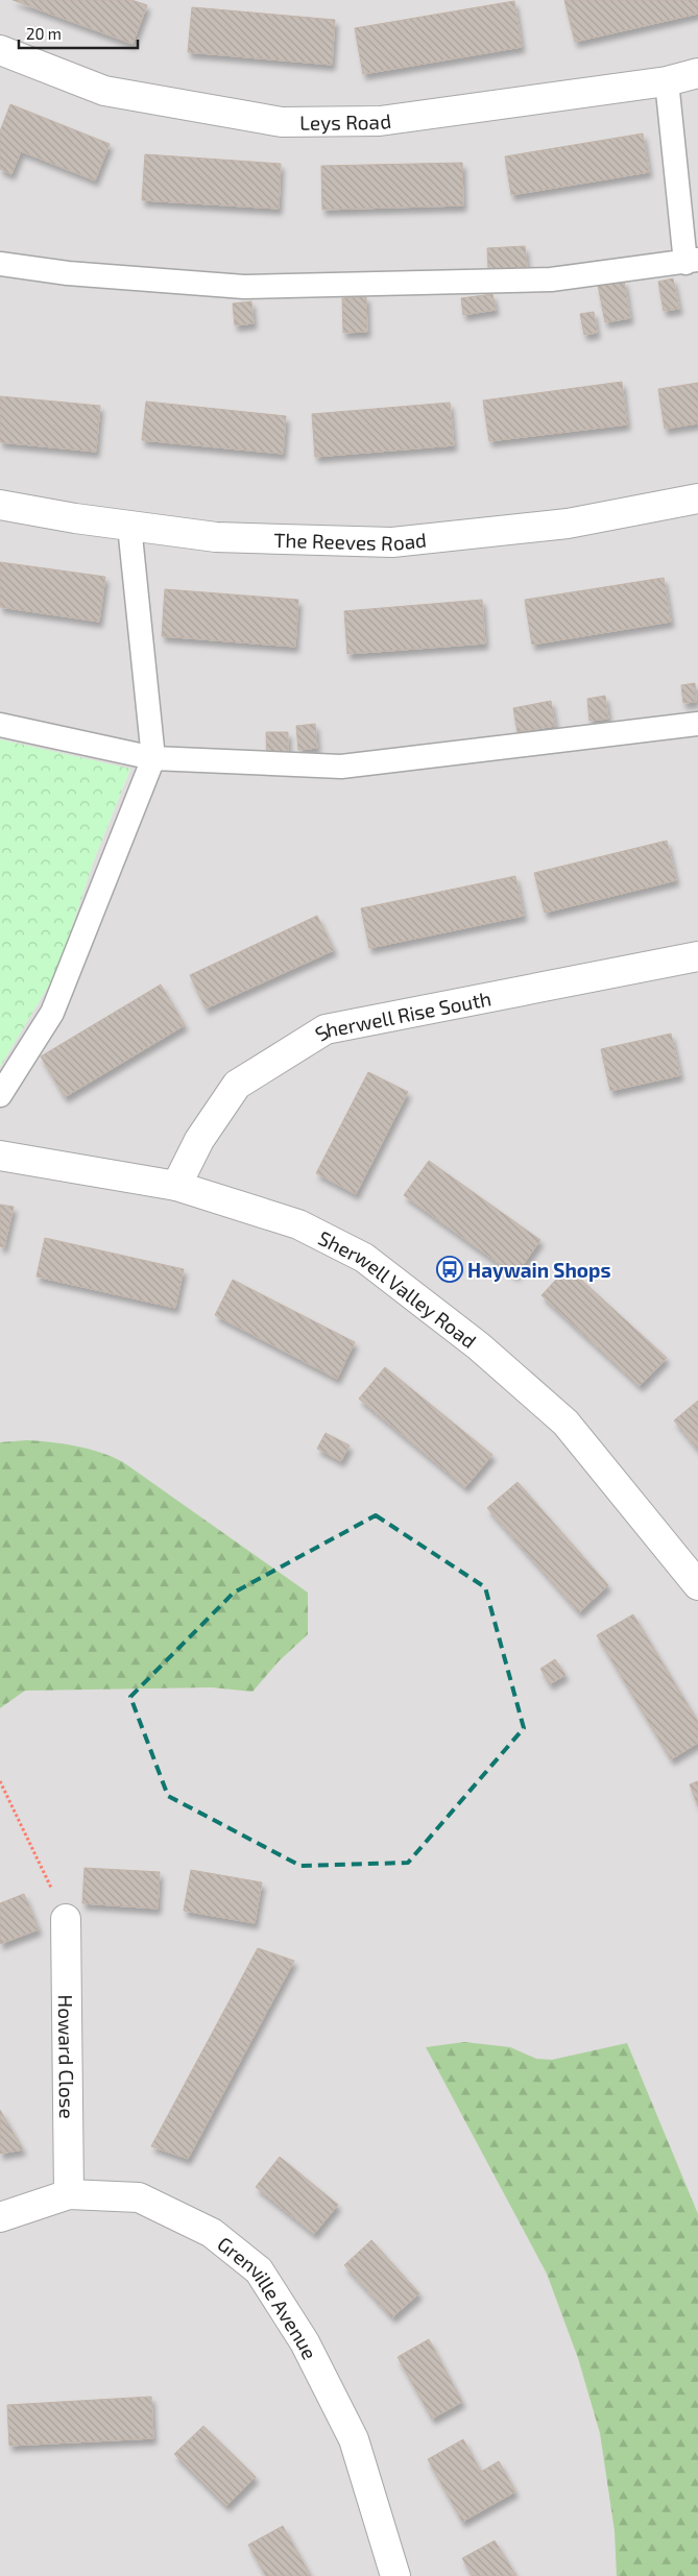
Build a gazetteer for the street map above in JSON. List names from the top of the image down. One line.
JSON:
{"streets":{"street":["Leys Road","The Reeves Road","Sherwell Rise South","Sherwell Valley Road","Howard Close","Grenville Avenue"]},"crossings":[["Sherwell Rise South","Sherwell Valley Road"],["Howard Close","Grenville Avenue"]],"places":{"bus stop":["Haywain Shops"]},"scale_bar":"20 m"}
